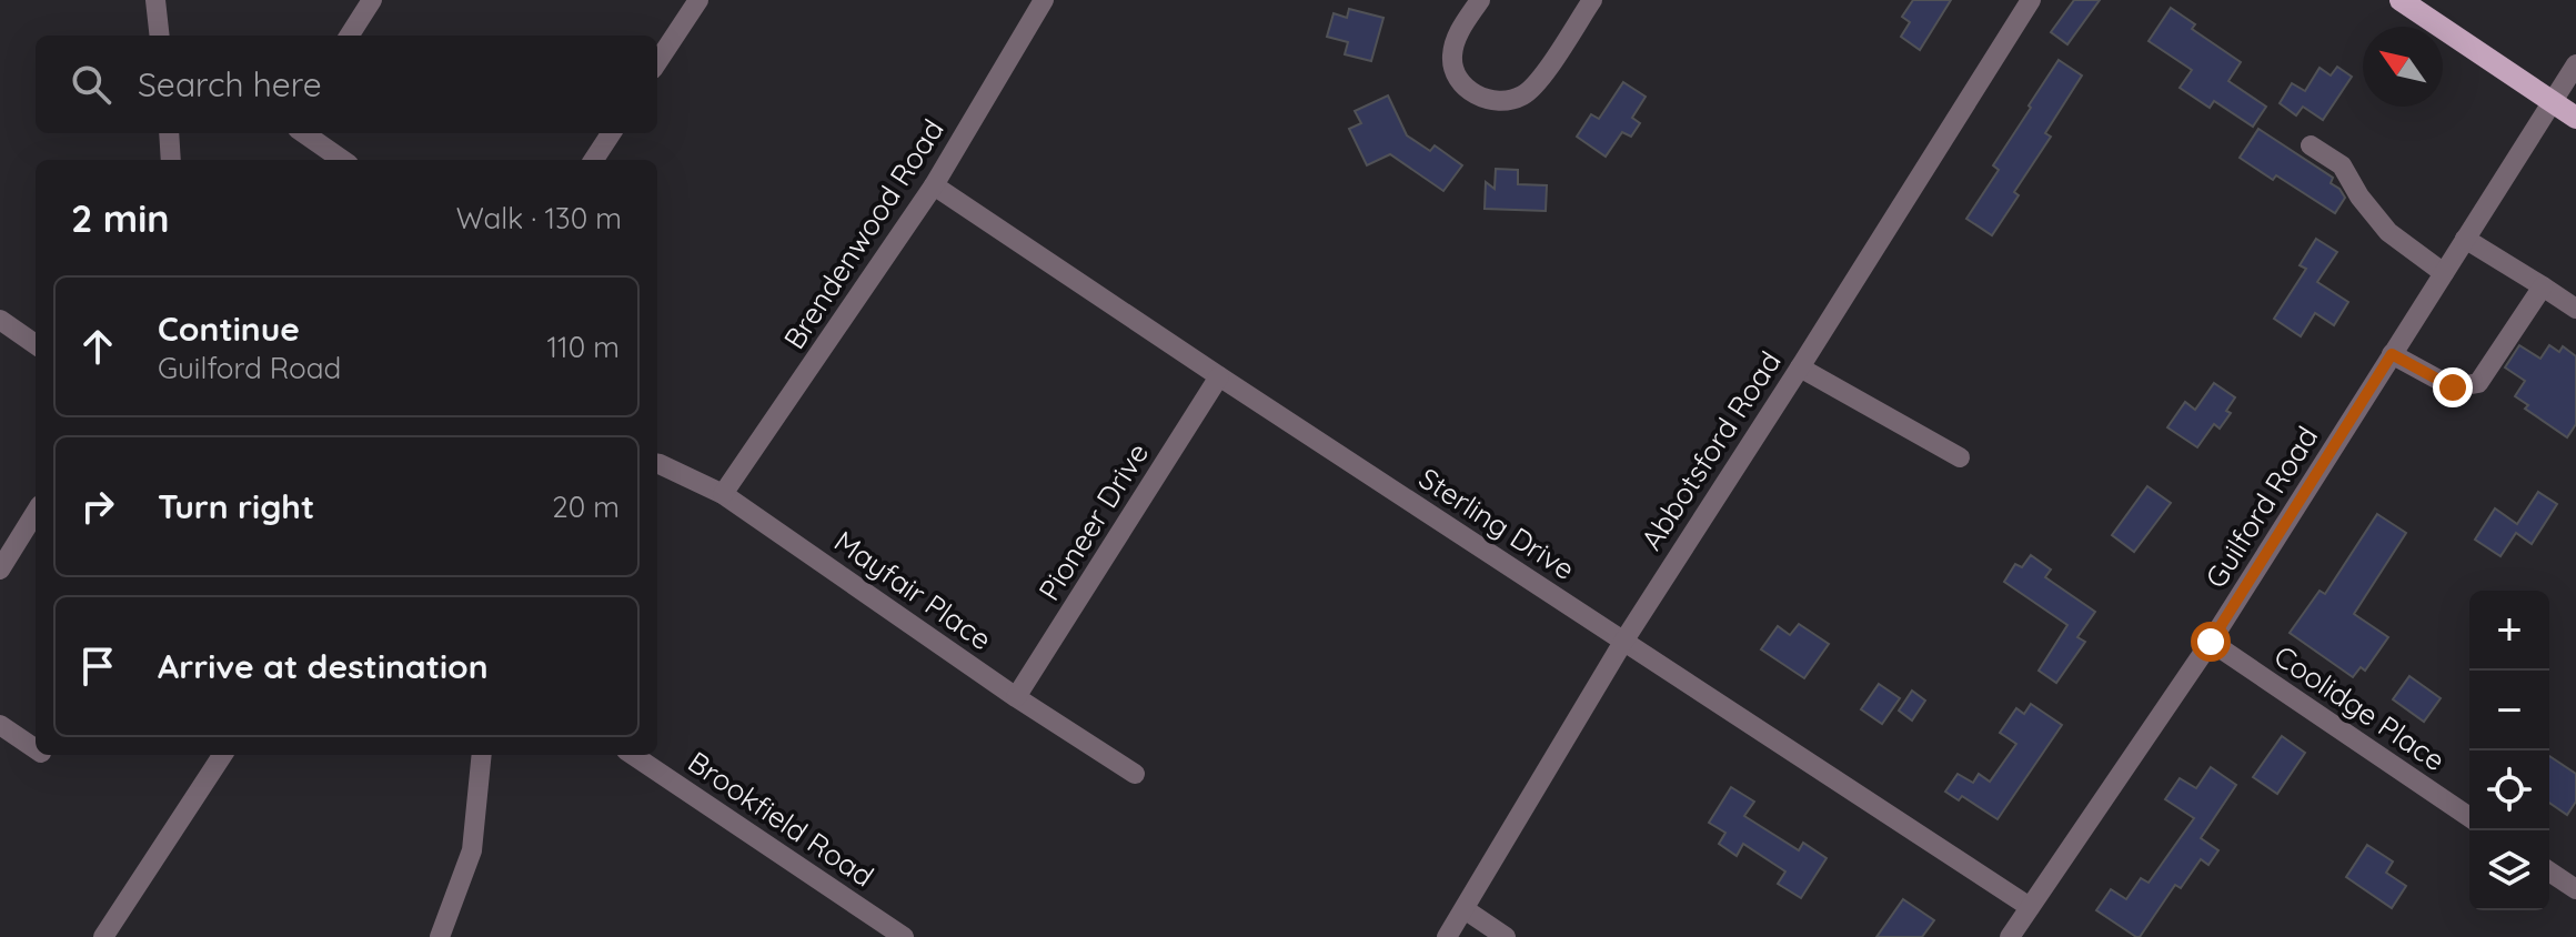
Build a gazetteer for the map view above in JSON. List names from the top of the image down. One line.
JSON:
{"streets":{"street":["Brendenwood Road","Abbotsford Road","Guilford Road","Pioneer Drive","Sterling Drive","Mayfair Place","Coolidge Place","Brookfield Road"]},"crossings":[["Brendenwood Road","Sterling Drive"],["Brendenwood Road","Mayfair Place"],["Abbotsford Road","Sterling Drive"],["Guilford Road","Sterling Drive"],["Guilford Road","Coolidge Place"],["Pioneer Drive","Sterling Drive"],["Pioneer Drive","Mayfair Place"]],"north":"top left","page":{"search":"Search here","heading":["2 min","Walk · 130 m"],"list":[["Continue","Guilford Road","110 m"],["Turn right","20 m"],"Arrive at destination"],"map_buttons":["+","−"]}}
